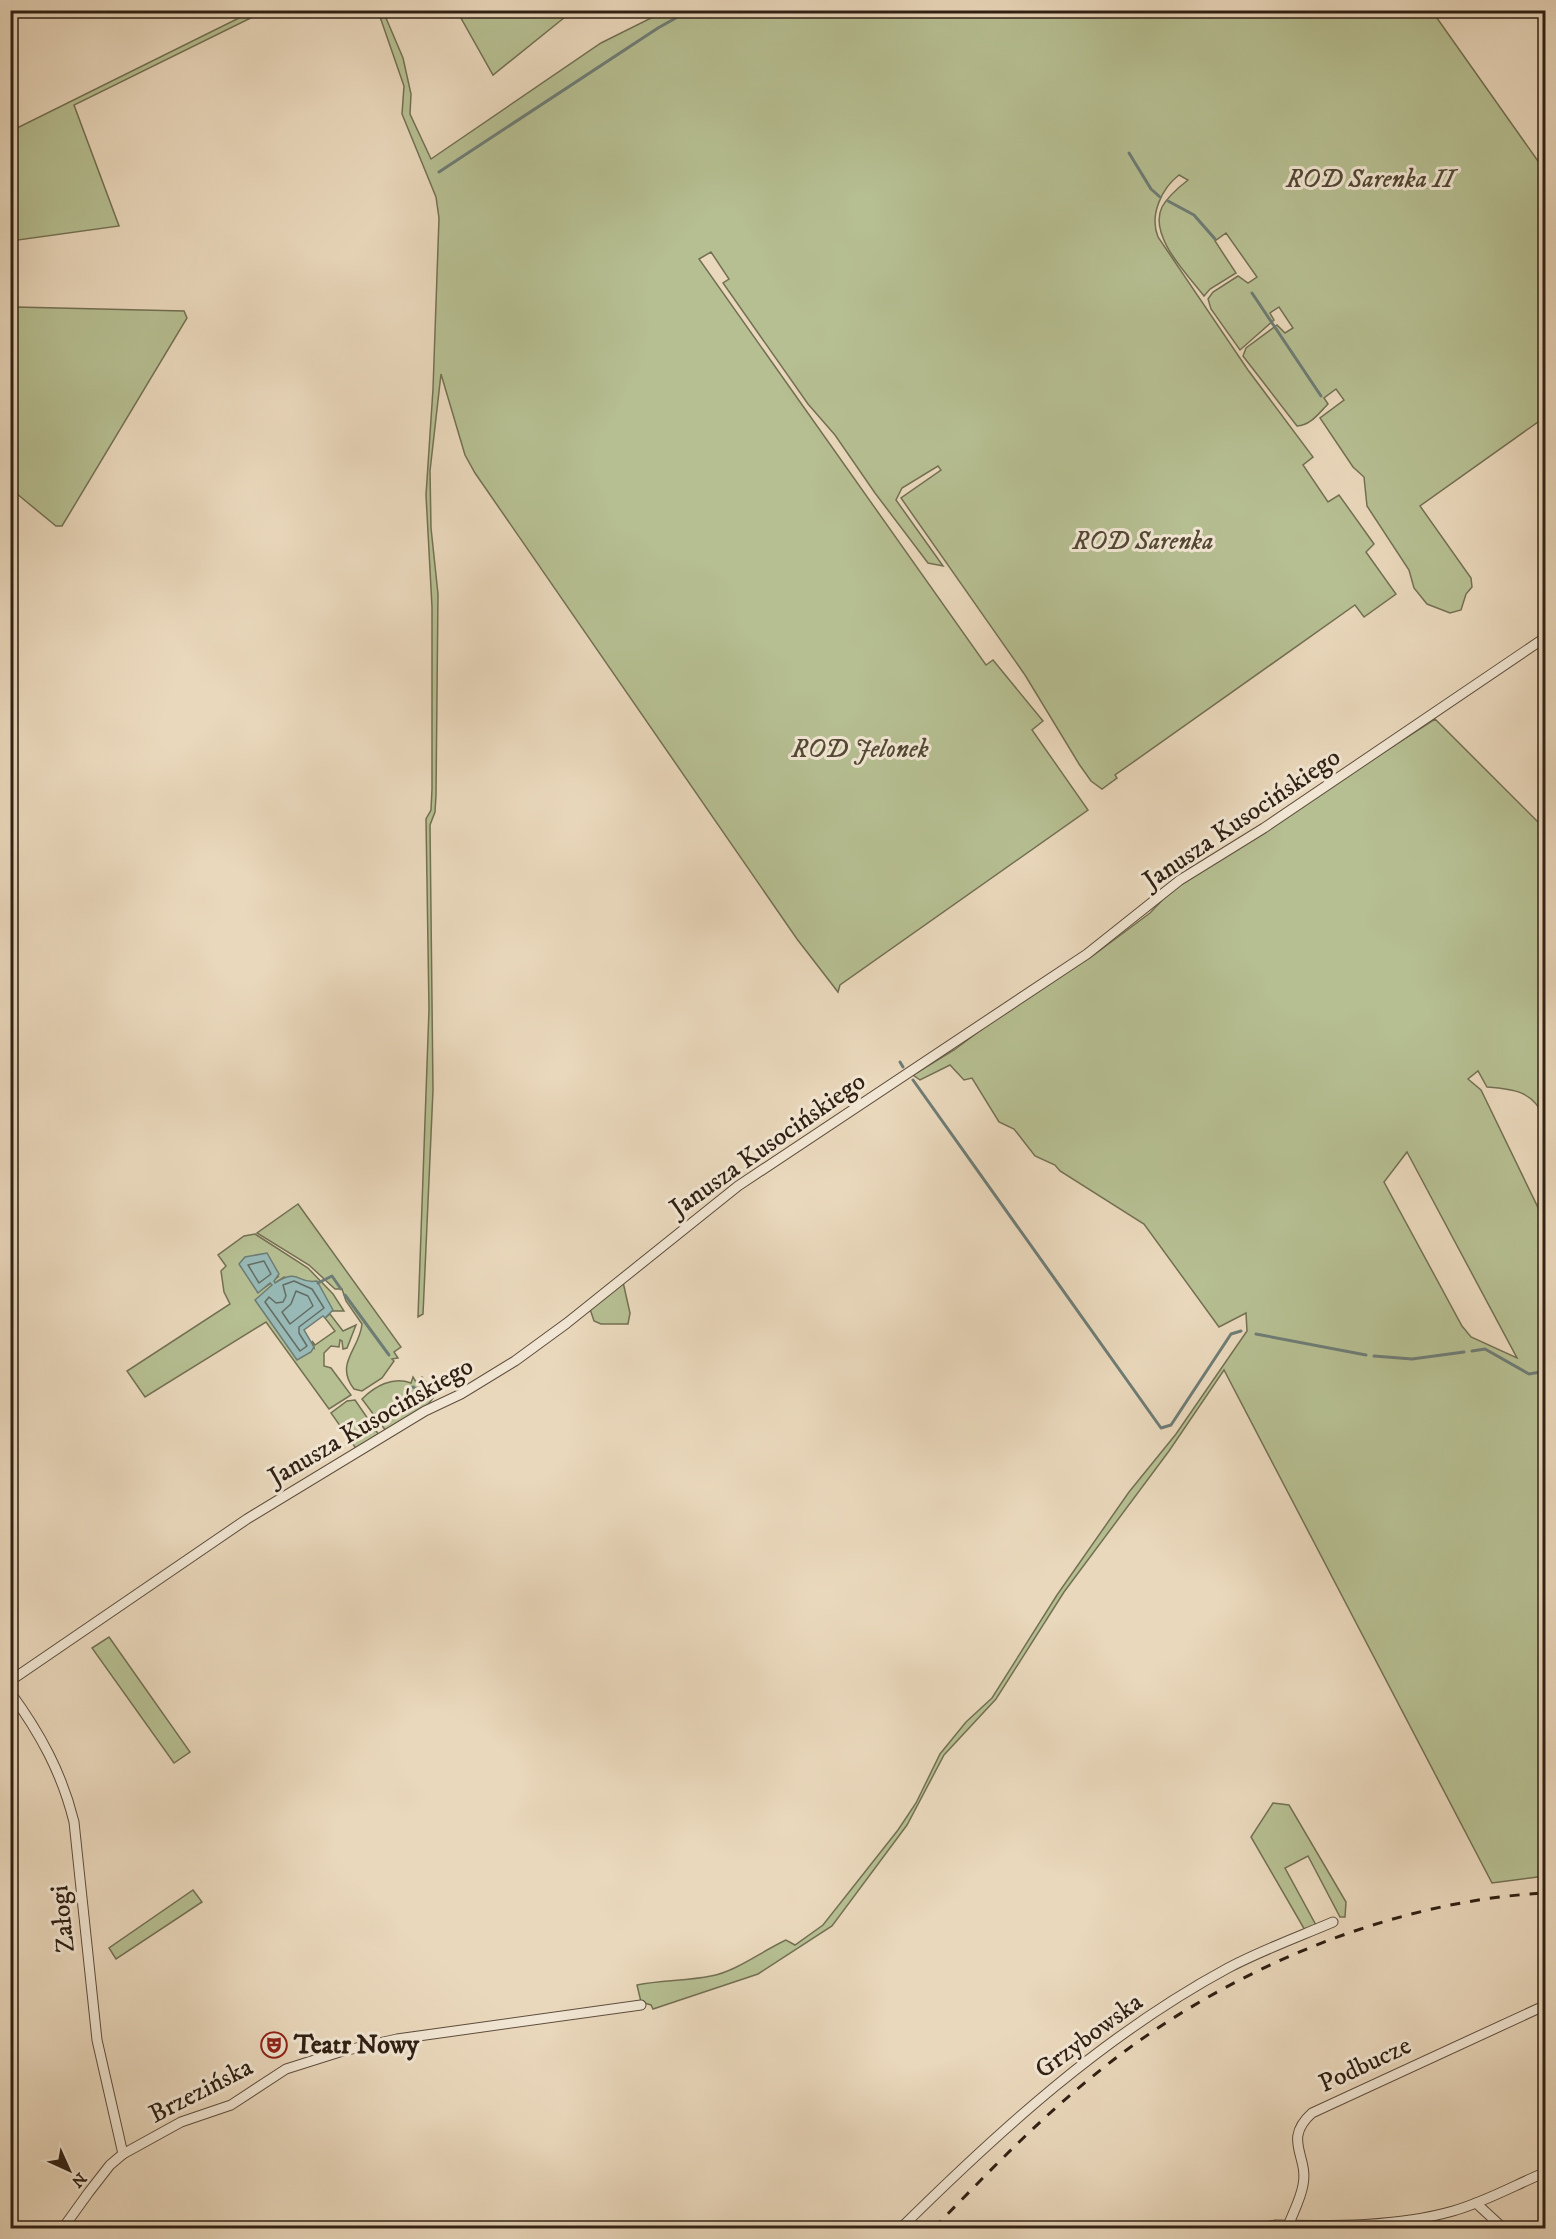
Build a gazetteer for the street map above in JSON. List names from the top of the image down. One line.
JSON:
{"streets":{"street":["Janusza Kusocińskiego","Załogi","Grzybowska","Podbucze","Brzezińska"]},"crossings":[["Załogi","Brzezińska"]],"parks":["ROD Sarenka II","ROD Sarenka","ROD Jelonek"],"places":{"theatre":["Teatr Nowy"]},"north":"bottom right"}
